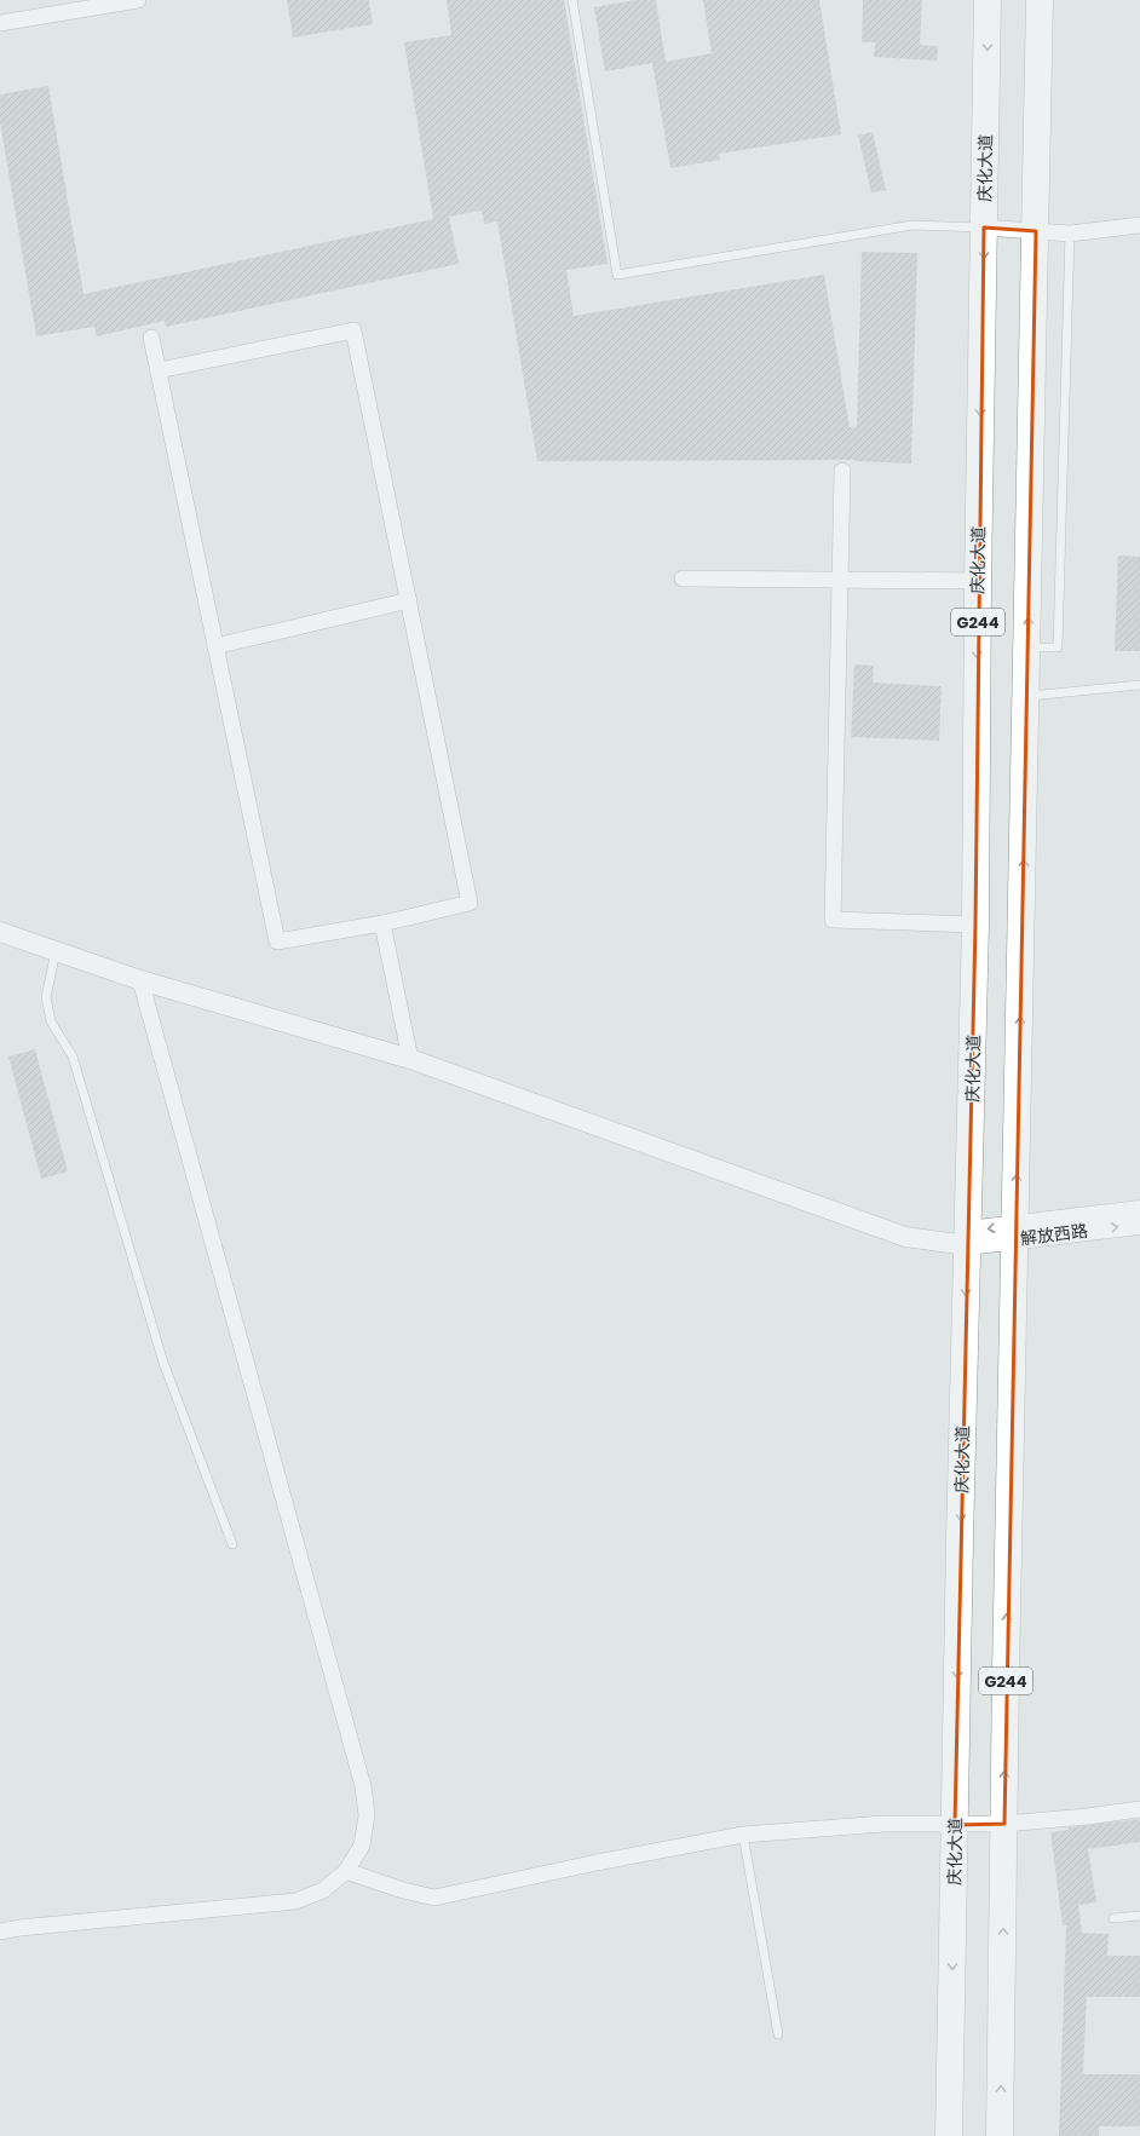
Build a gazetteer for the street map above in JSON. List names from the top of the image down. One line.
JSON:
{"streets":{"highway":["庆化大道","G244"],"street":["解放西路"]},"crossings":[["庆化大道","解放西路"],["G244","解放西路"]]}
